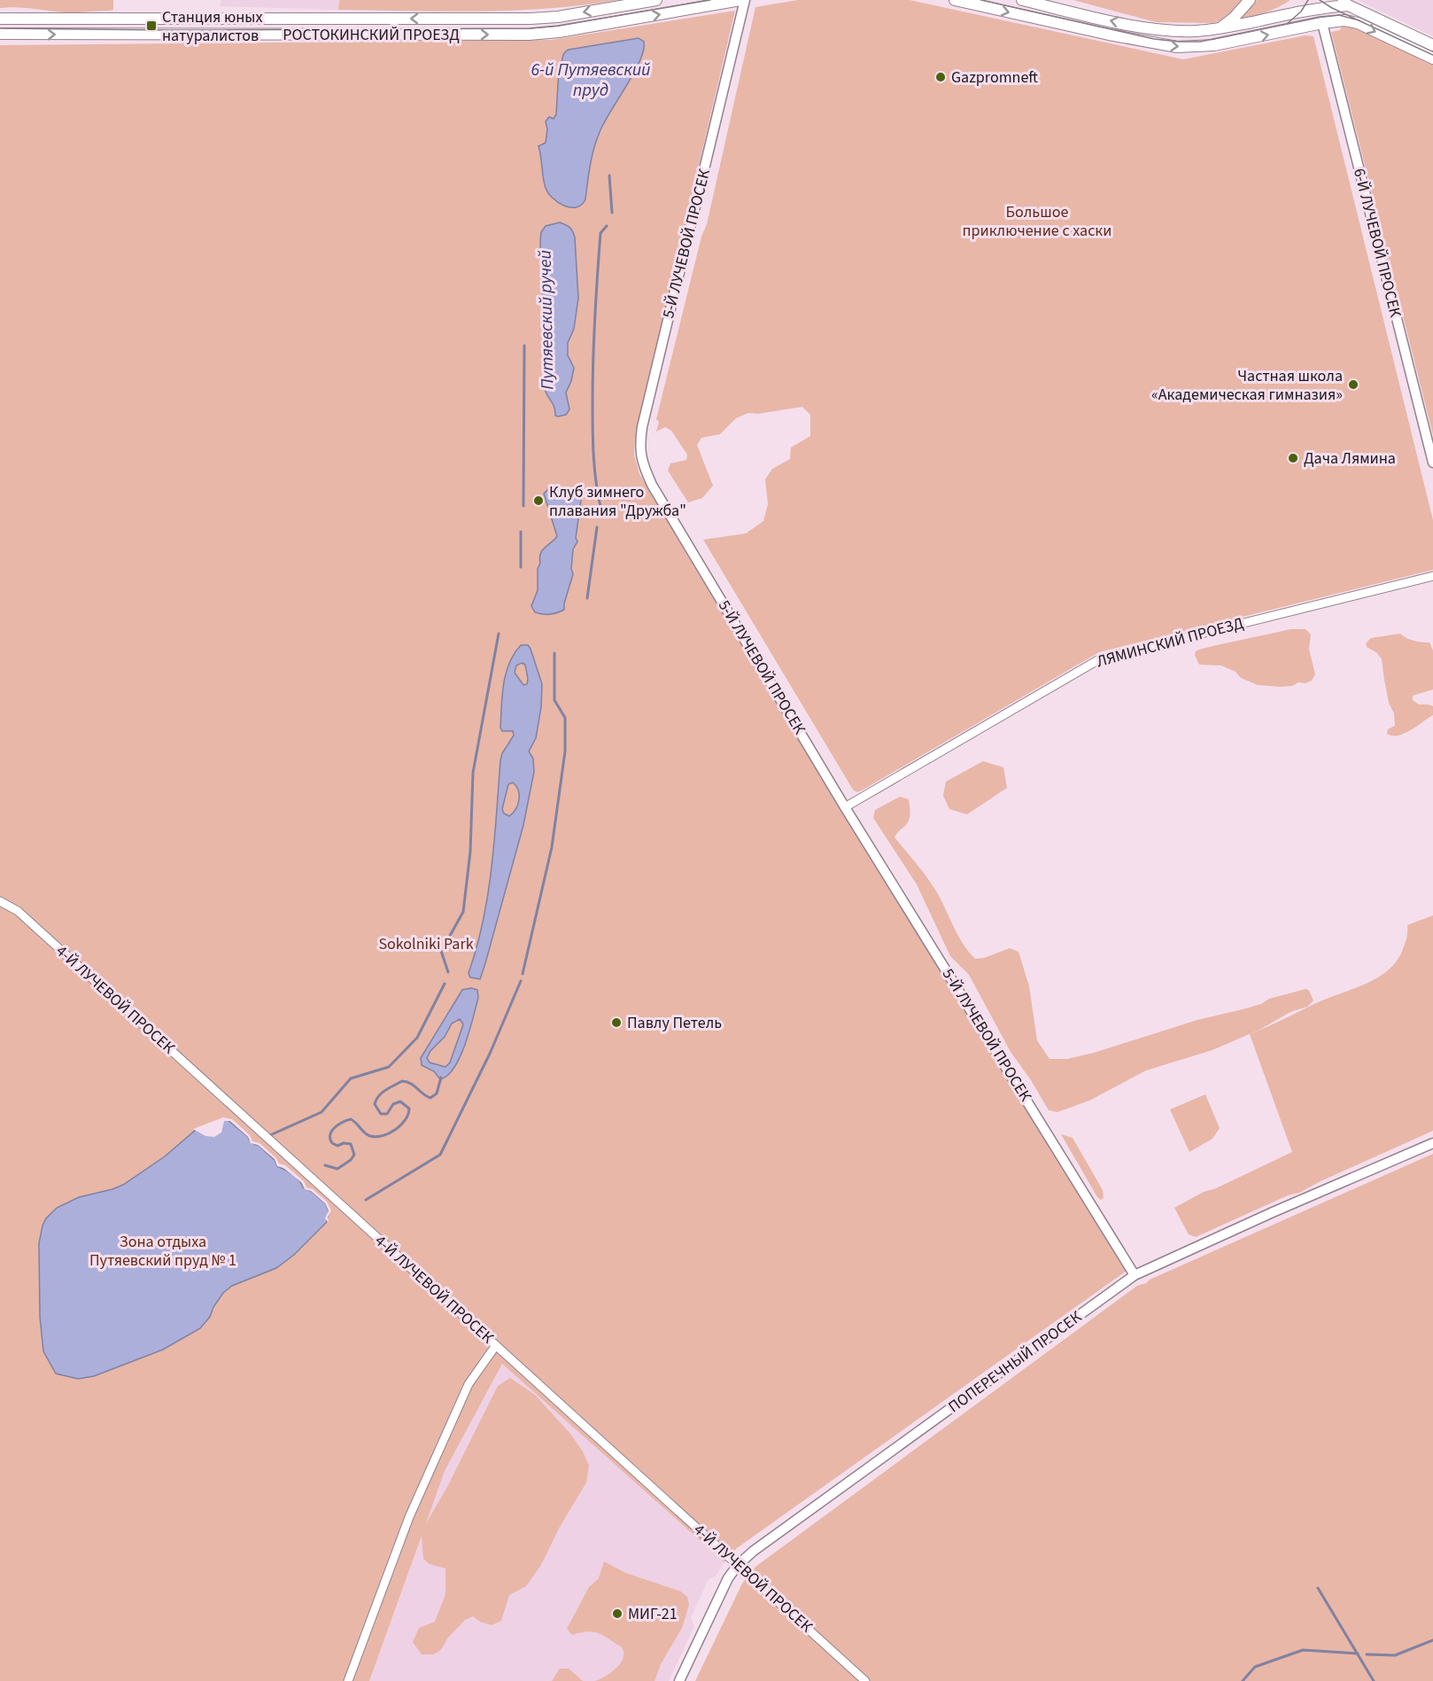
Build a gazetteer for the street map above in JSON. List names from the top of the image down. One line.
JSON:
{"streets":{"main road":["РОСТОКИНСКИЙ ПРОЕЗД"],"street":["6-Й ЛУЧЕВОЙ ПРОСЕК","5-Й ЛУЧЕВОЙ ПРОСЕК","ЛЯМИНСКИЙ ПРОЕЗД","4-Й ЛУЧЕВОЙ ПРОСЕК","ПОПЕРЕЧНЫЙ ПРОСЕК"]},"crossings":[["5-Й ЛУЧЕВОЙ ПРОСЕК","ЛЯМИНСКИЙ ПРОЕЗД"],["5-Й ЛУЧЕВОЙ ПРОСЕК","ПОПЕРЕЧНЫЙ ПРОСЕК"],["4-Й ЛУЧЕВОЙ ПРОСЕК","ПОПЕРЕЧНЫЙ ПРОСЕК"]],"water":["6-й Путяевский пруд","Путяевский ручей"],"parks":["Большое приключение с хаски","Sokolniki Park","Зона отдыха Путяевский пруд № 1"],"places":{"transit":["Станция юных натуралистов"],"other":["Gazpromneft","Частная школа «Академическая гимназия»","Дача Лямина","Клуб зимнего плавания \"Дружба\"","Павлу Петель","МИГ-21"]}}
